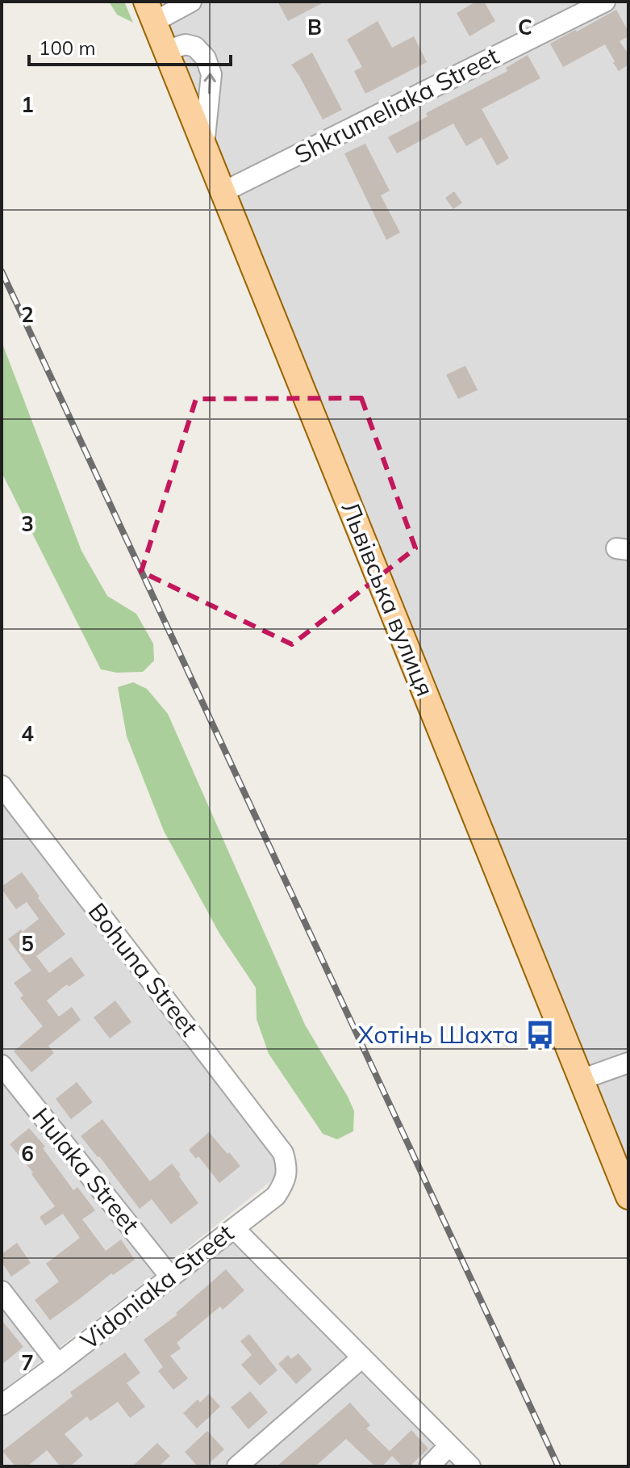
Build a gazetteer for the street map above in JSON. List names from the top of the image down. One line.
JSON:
{"streets":{"main road":["Львівська вулиця"],"street":["Shkrumeliaka Street","Bohuna Street","Hulaka Street","Vidoniaka Street"]},"crossings":[["Shkrumeliaka Street","Львівська вулиця"],["Bohuna Street","Vidoniaka Street"],["Hulaka Street","Vidoniaka Street"]],"places":{"bus stop":["Хотінь Шахта"]},"scale_bar":"100 m","grid":{"columns":["B","C"],"rows":["1","2","3","4","5","6","7"]}}
